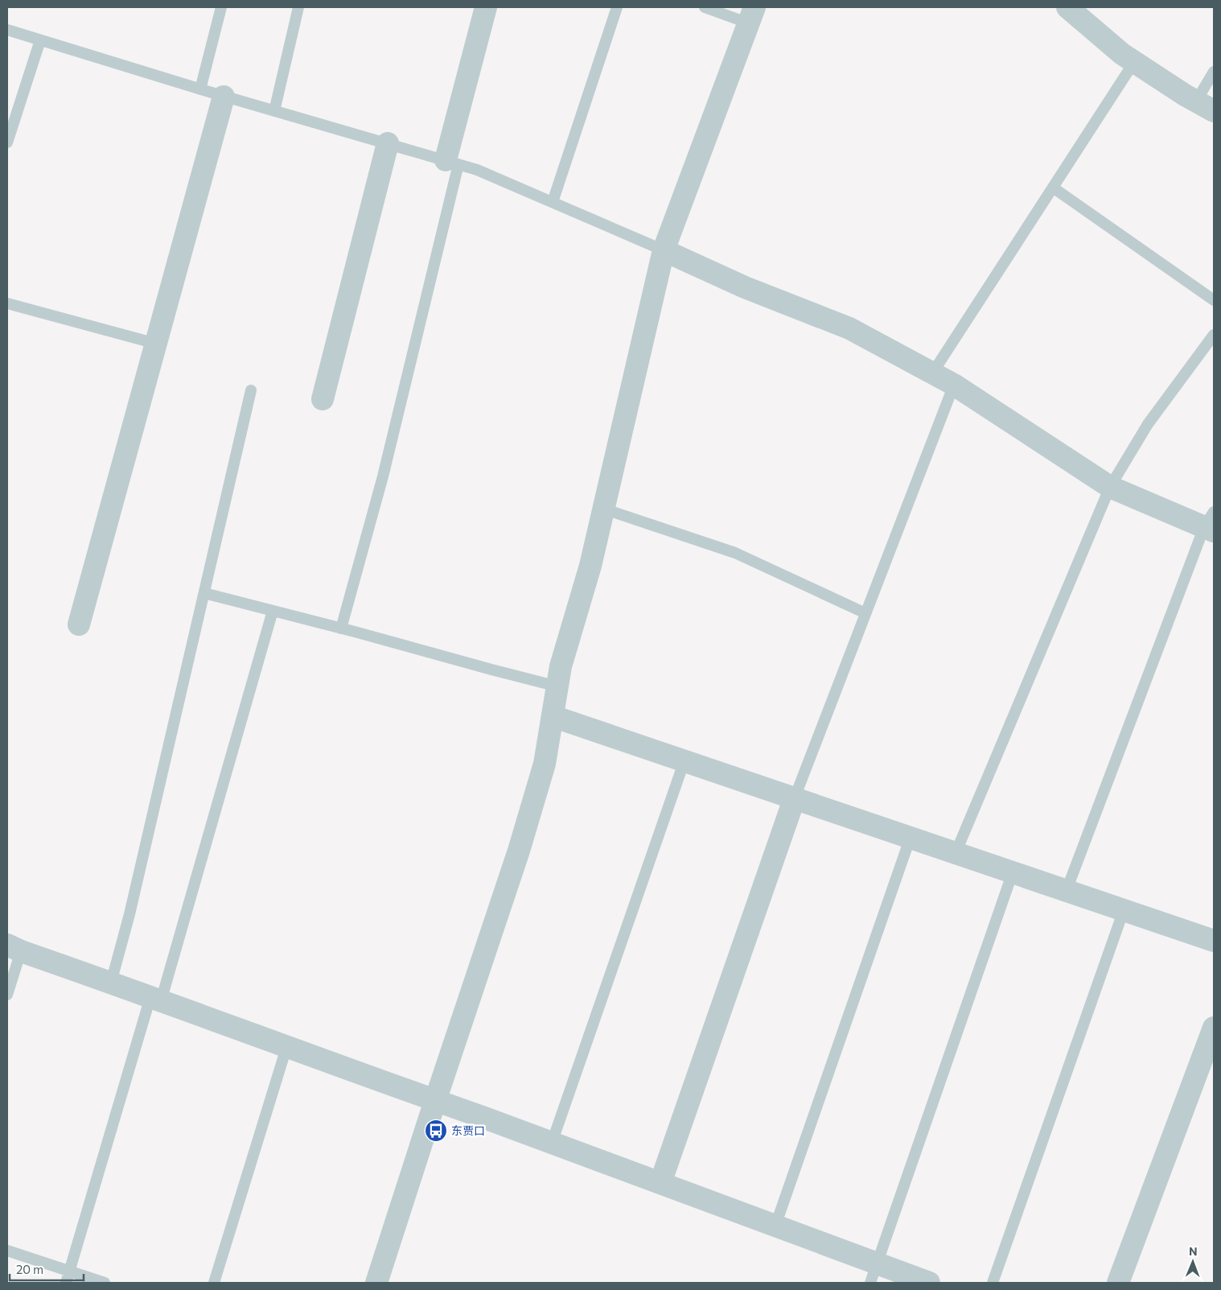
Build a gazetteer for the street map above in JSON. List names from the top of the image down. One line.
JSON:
{"places":{"bus stop":["东贾口"]},"scale_bar":"20 m","north":"top"}
